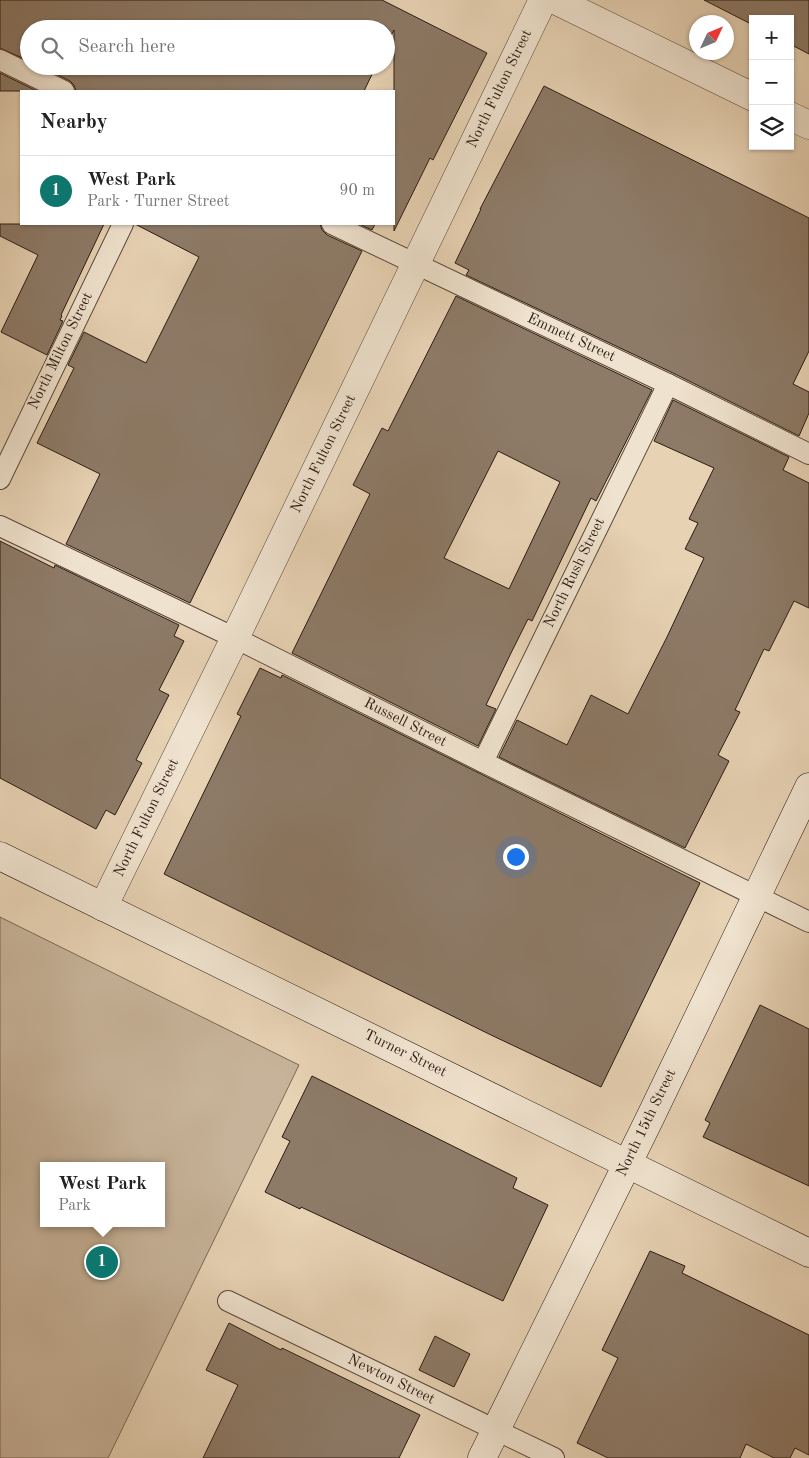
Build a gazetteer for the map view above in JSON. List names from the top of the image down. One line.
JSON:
{"streets":{"street":["North Fulton Street","Turner Street","North 15th Street"],"lane":["Emmett Street","North Milton Street","North Rush Street","Russell Street","Newton Street"]},"crossings":[["North Fulton Street","Emmett Street"],["North Fulton Street","Russell Street"],["North Fulton Street","Turner Street"],["Emmett Street","North Rush Street"],["North Rush Street","Russell Street"],["Russell Street","North 15th Street"],["Turner Street","North 15th Street"],["North 15th Street","Newton Street"]],"north":"top right","page":{"map_buttons":["+","−"],"search":"Search here","heading":"Nearby","list":[{"mark":"1","name":"West Park","note":"Park · Turner Street","value":"90 m"}],"popup":["West Park","Park"],"pins":"1"}}
